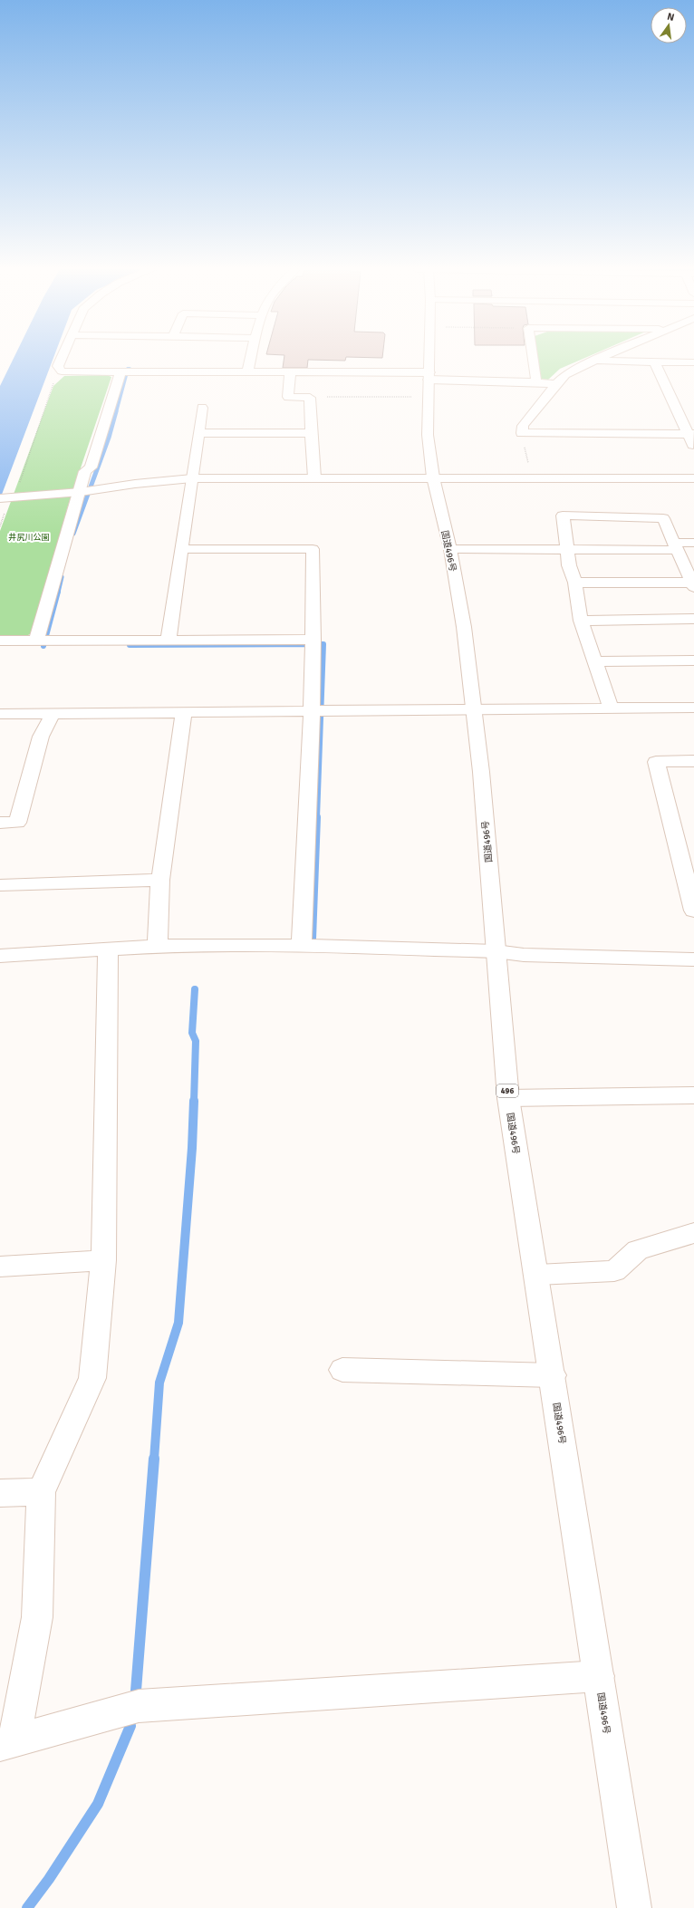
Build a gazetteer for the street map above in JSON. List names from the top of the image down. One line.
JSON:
{"streets":{"main road":["国道496号","496"]},"parks":["井尻川公園"],"north":"top"}
